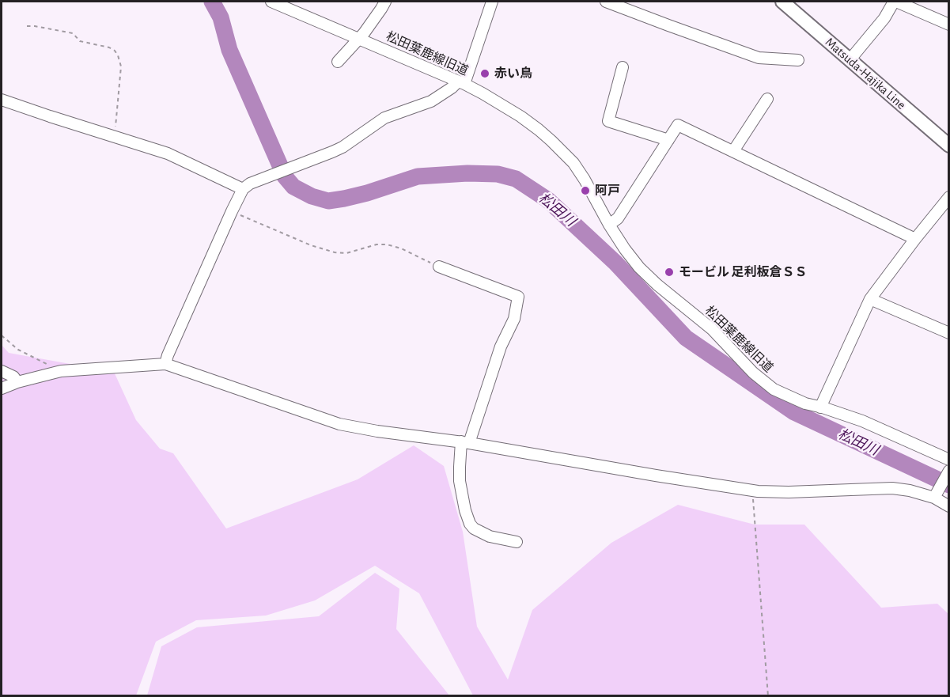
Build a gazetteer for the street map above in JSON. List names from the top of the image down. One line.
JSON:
{"streets":{"main road":["Matsuda-Hajika Line"],"street":["松田葉鹿線旧道"]},"water":["松田川"],"places":["赤い鳥","阿戸","モービル 足利板倉ＳＳ"]}
